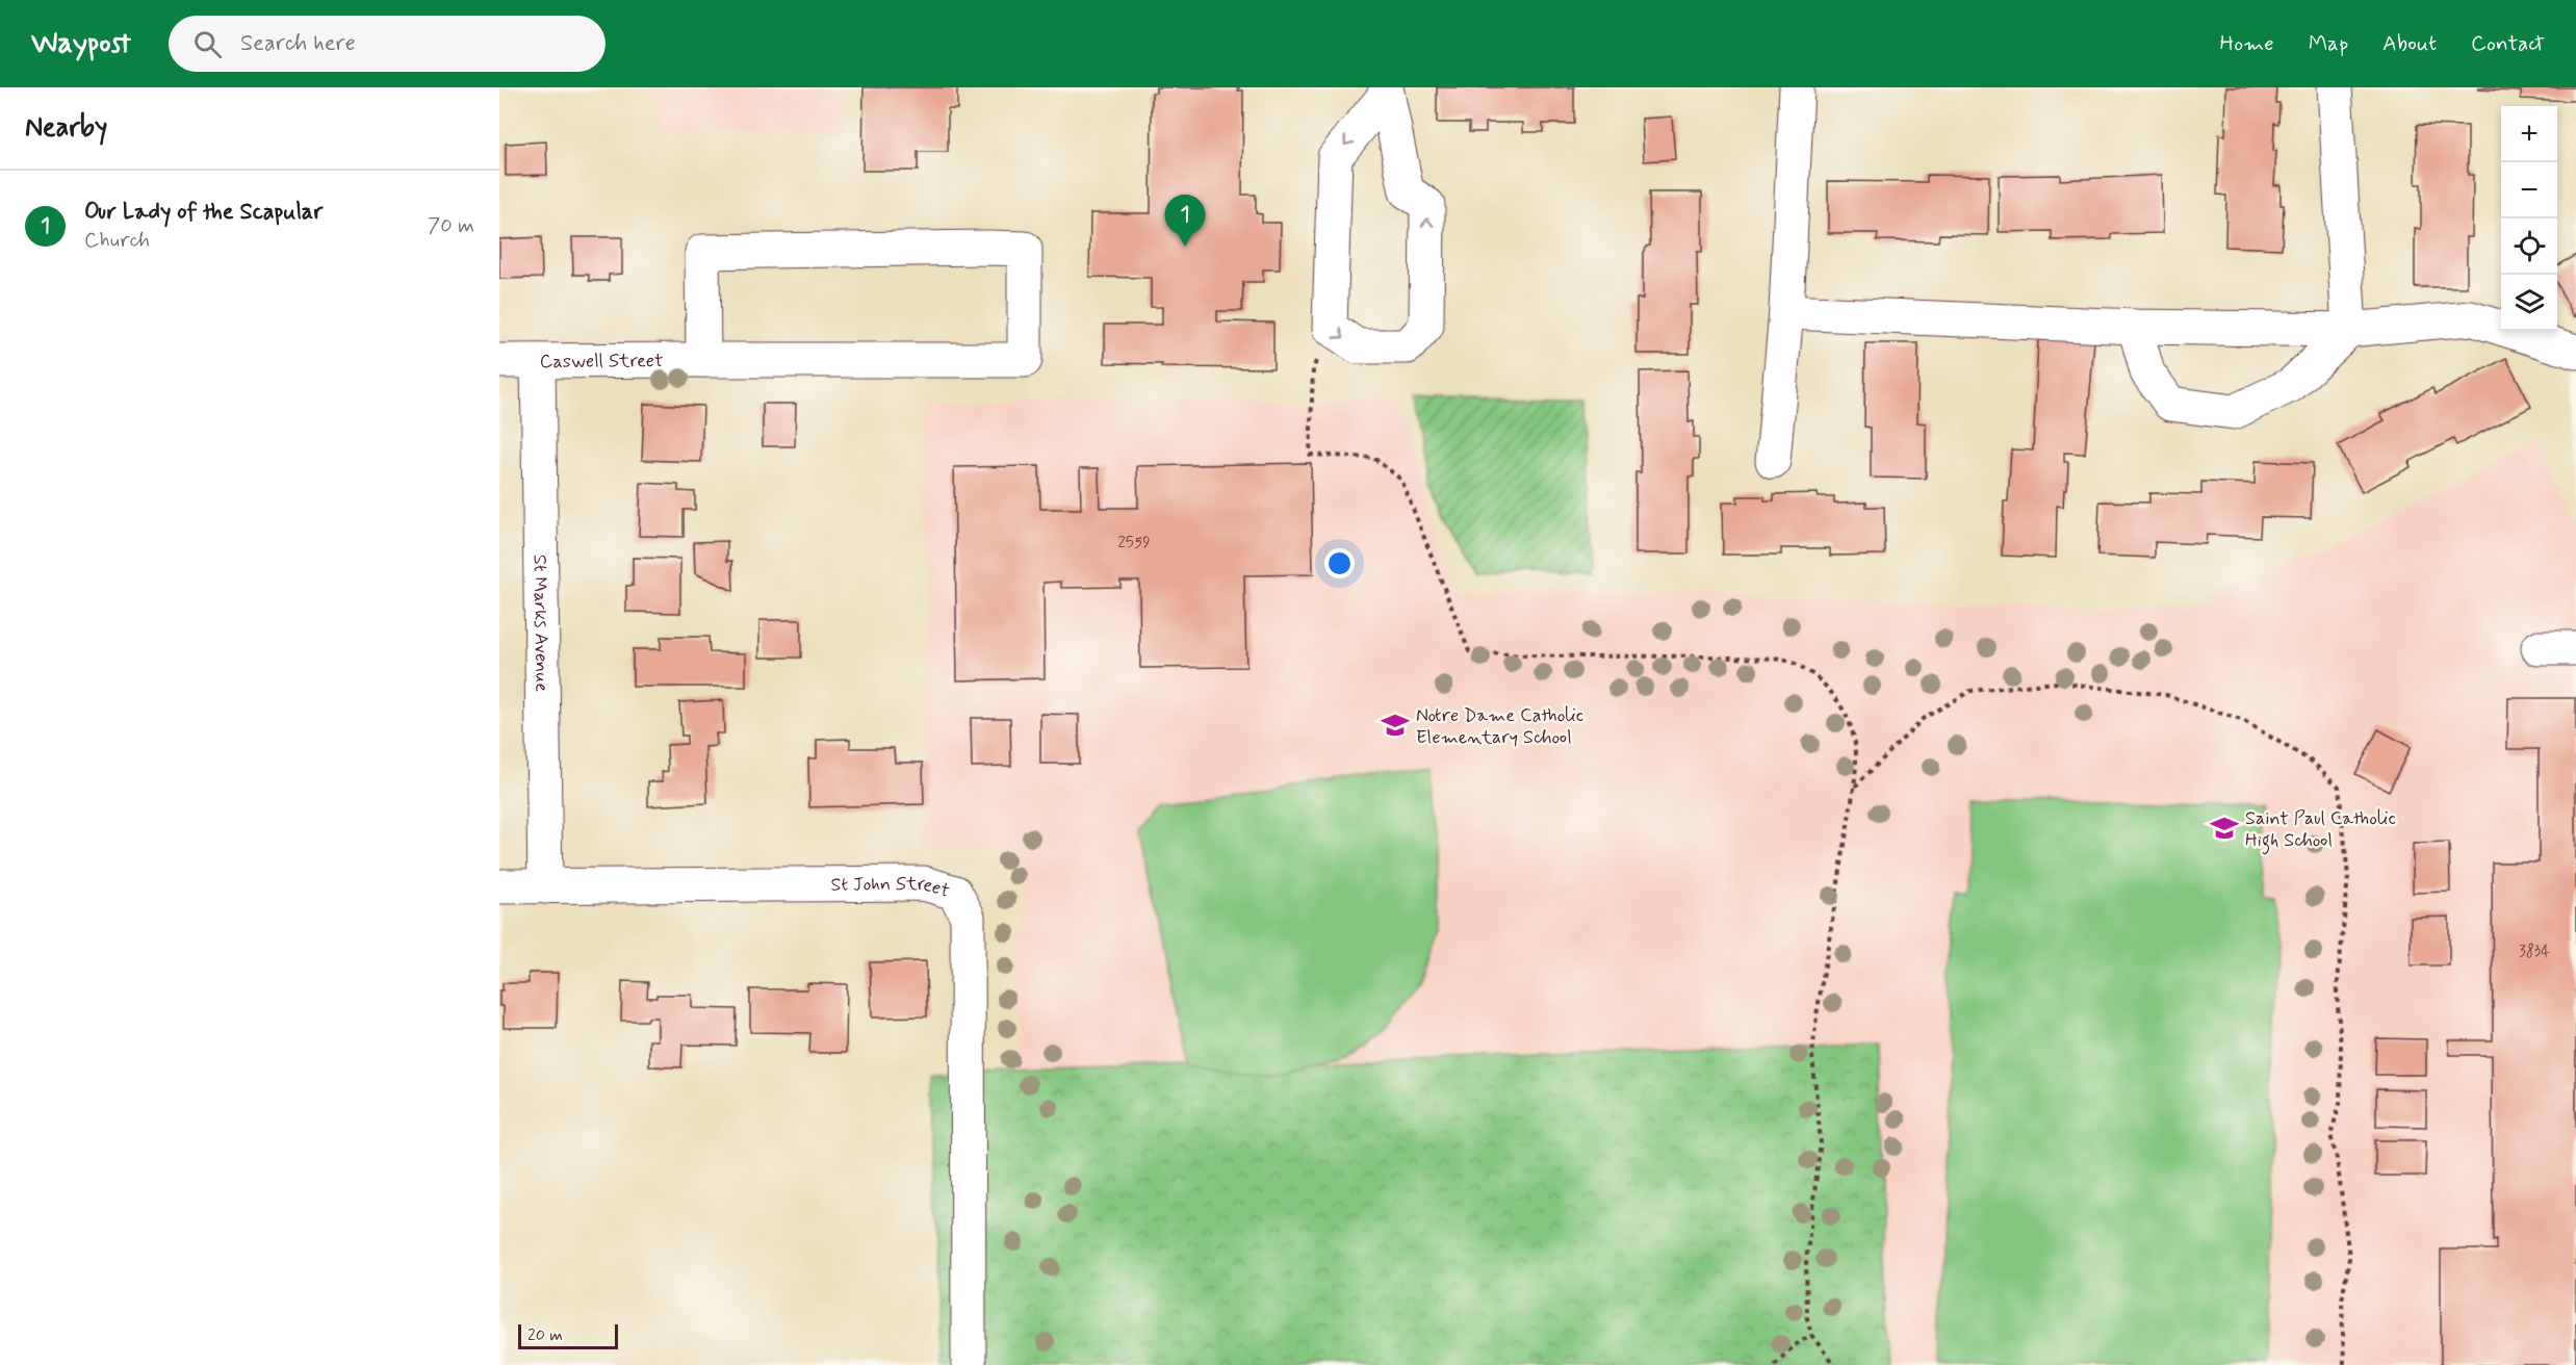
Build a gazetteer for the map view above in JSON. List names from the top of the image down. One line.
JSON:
{"streets":{"street":["Caswell Street","St Marks Avenue","St John Street"]},"crossings":[["Caswell Street","St Marks Avenue"],["St Marks Avenue","St John Street"]],"places":{"school or university":["Notre Dame Catholic Elementary School","Saint Paul Catholic High School"]},"house_numbers":["2559","3834"],"scale_bar":"20 m","page":{"header":"Waypost","search":"Search here","nav":["Home","Map","About","Contact"],"heading":"Nearby","map_buttons":["+","−"],"list":[{"mark":"1","name":"Our Lady of the Scapular","note":"Church","value":"70 m"}],"pins":"1","scale":"20 m"}}
